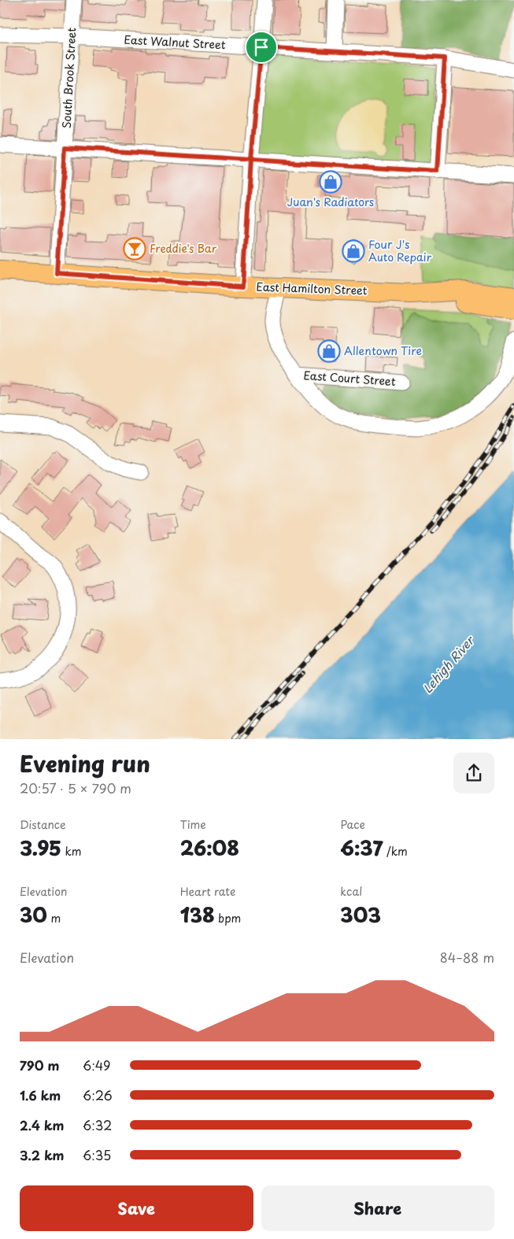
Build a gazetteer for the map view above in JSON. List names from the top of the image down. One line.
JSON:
{"streets":{"main road":["East Hamilton Street"],"street":["East Walnut Street","South Brook Street","East Court Street"]},"crossings":[["East Walnut Street","South Brook Street"],["South Brook Street","East Hamilton Street"]],"water":["Lehigh River"],"places":{"shop":["Juan's Radiators","Four J's Auto Repair","Allentown Tire"],"bar":["Freddie's Bar"]},"page":{"heading":["Evening run","20:57 · 5 × 790 m"],"stats":[["Distance","3.95 km"],["Time","26:08"],["Pace","6:37 /km"],["Elevation","30 m"],["Heart rate","138 bpm"],["kcal","303"]],"chart":["Elevation","84–88 m"],"list":[{"name":"790 m","note":"6:49"},{"name":"1.6 km","note":"6:26"},{"name":"2.4 km","note":"6:32"},{"name":"3.2 km","note":"6:35"}],"buttons":["Save","Share"]}}
